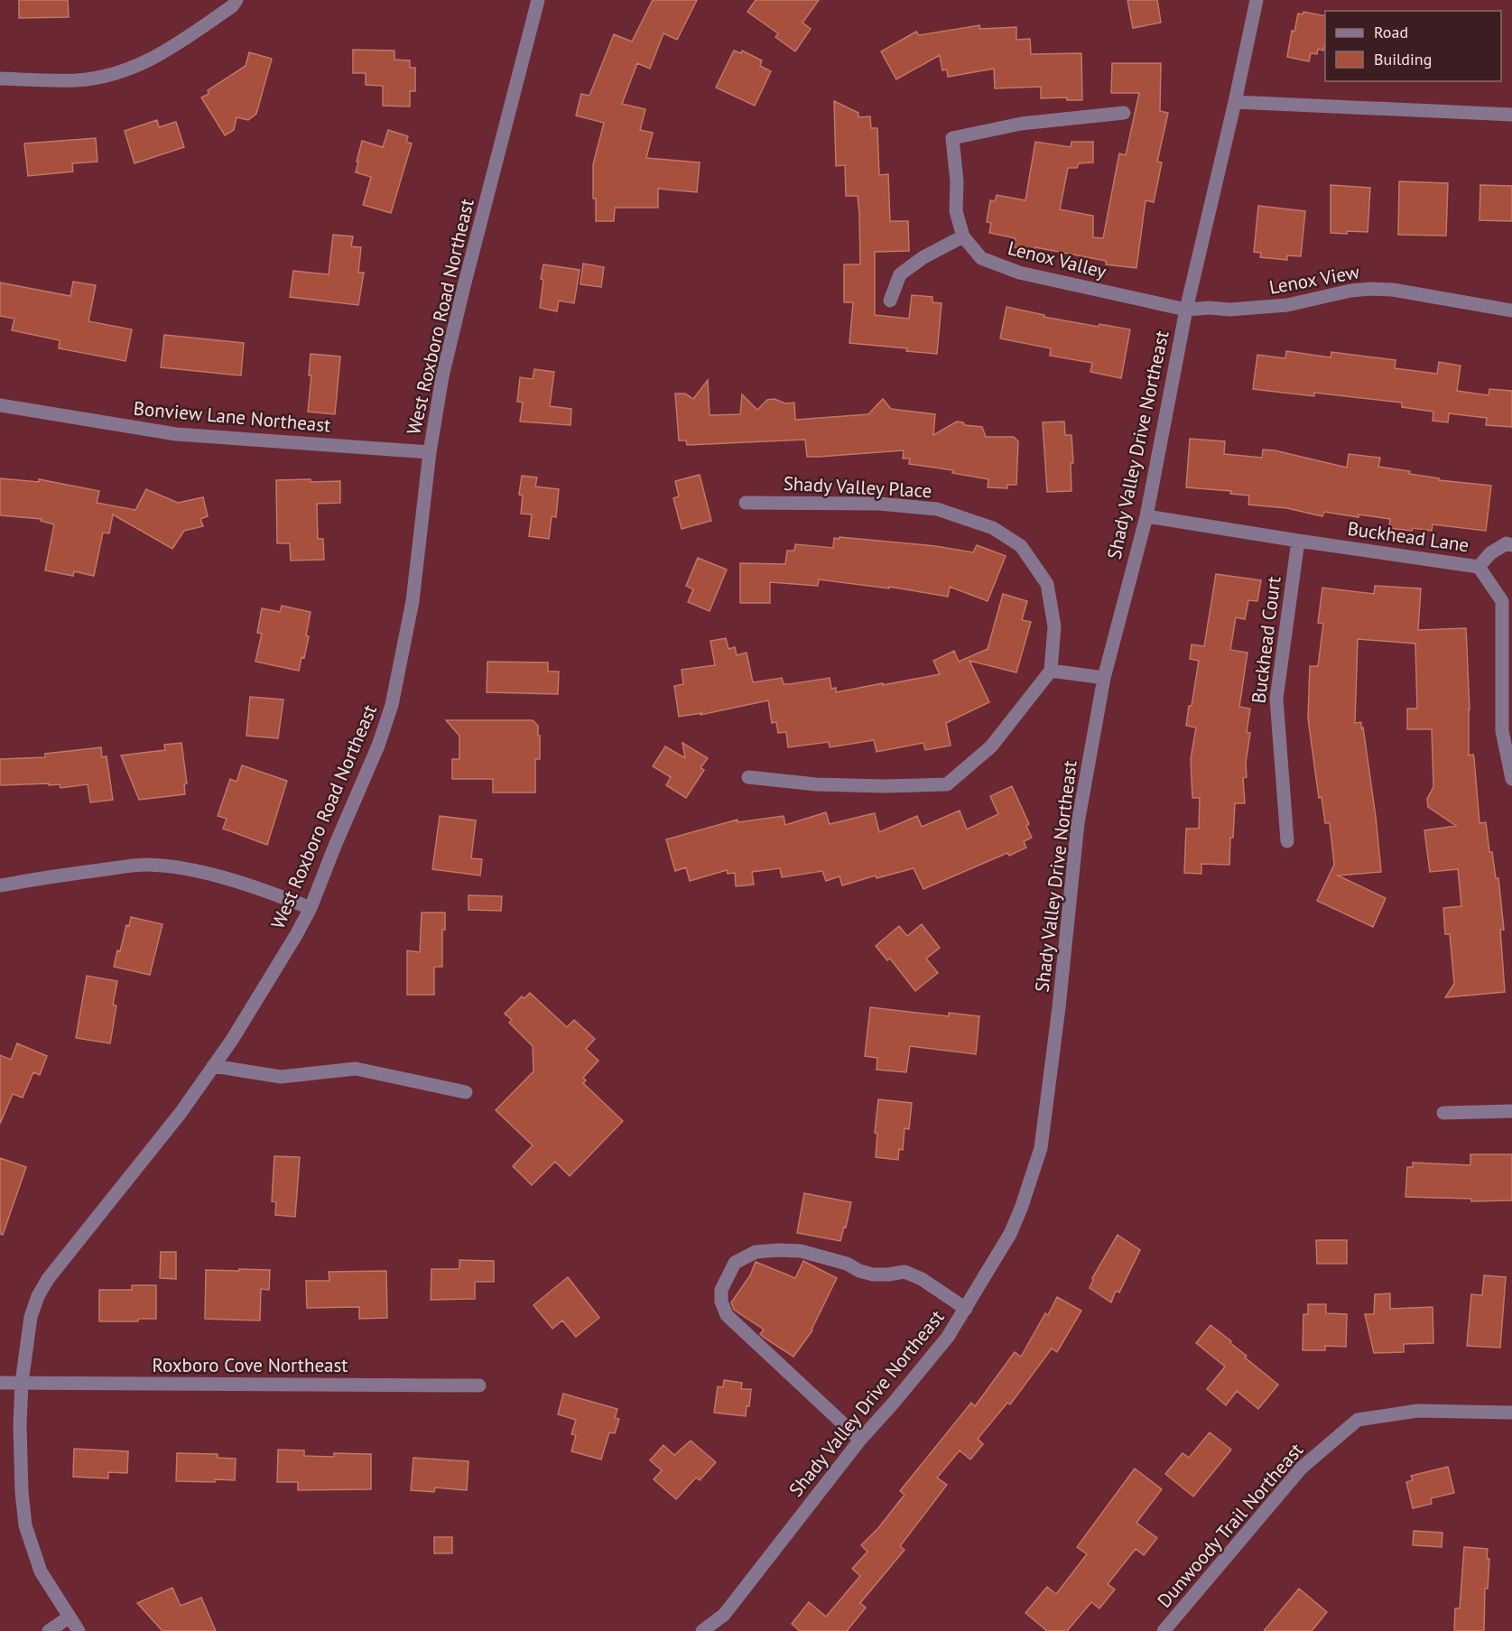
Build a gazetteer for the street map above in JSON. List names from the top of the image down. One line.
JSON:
{"streets":{"street":["Lenox Valley","Lenox View","West Roxboro Road Northeast","Bonview Lane Northeast","Shady Valley Drive Northeast","Shady Valley Place","Buckhead Lane","Buckhead Court","Roxboro Cove Northeast","Dunwoody Trail Northeast"]},"crossings":[["Lenox Valley","Lenox View"],["Lenox Valley","Shady Valley Drive Northeast"],["Lenox View","Shady Valley Drive Northeast"],["West Roxboro Road Northeast","Bonview Lane Northeast"],["West Roxboro Road Northeast","Roxboro Cove Northeast"],["Shady Valley Drive Northeast","Buckhead Lane"],["Buckhead Lane","Buckhead Court"]],"legend":["Road","Building"]}
